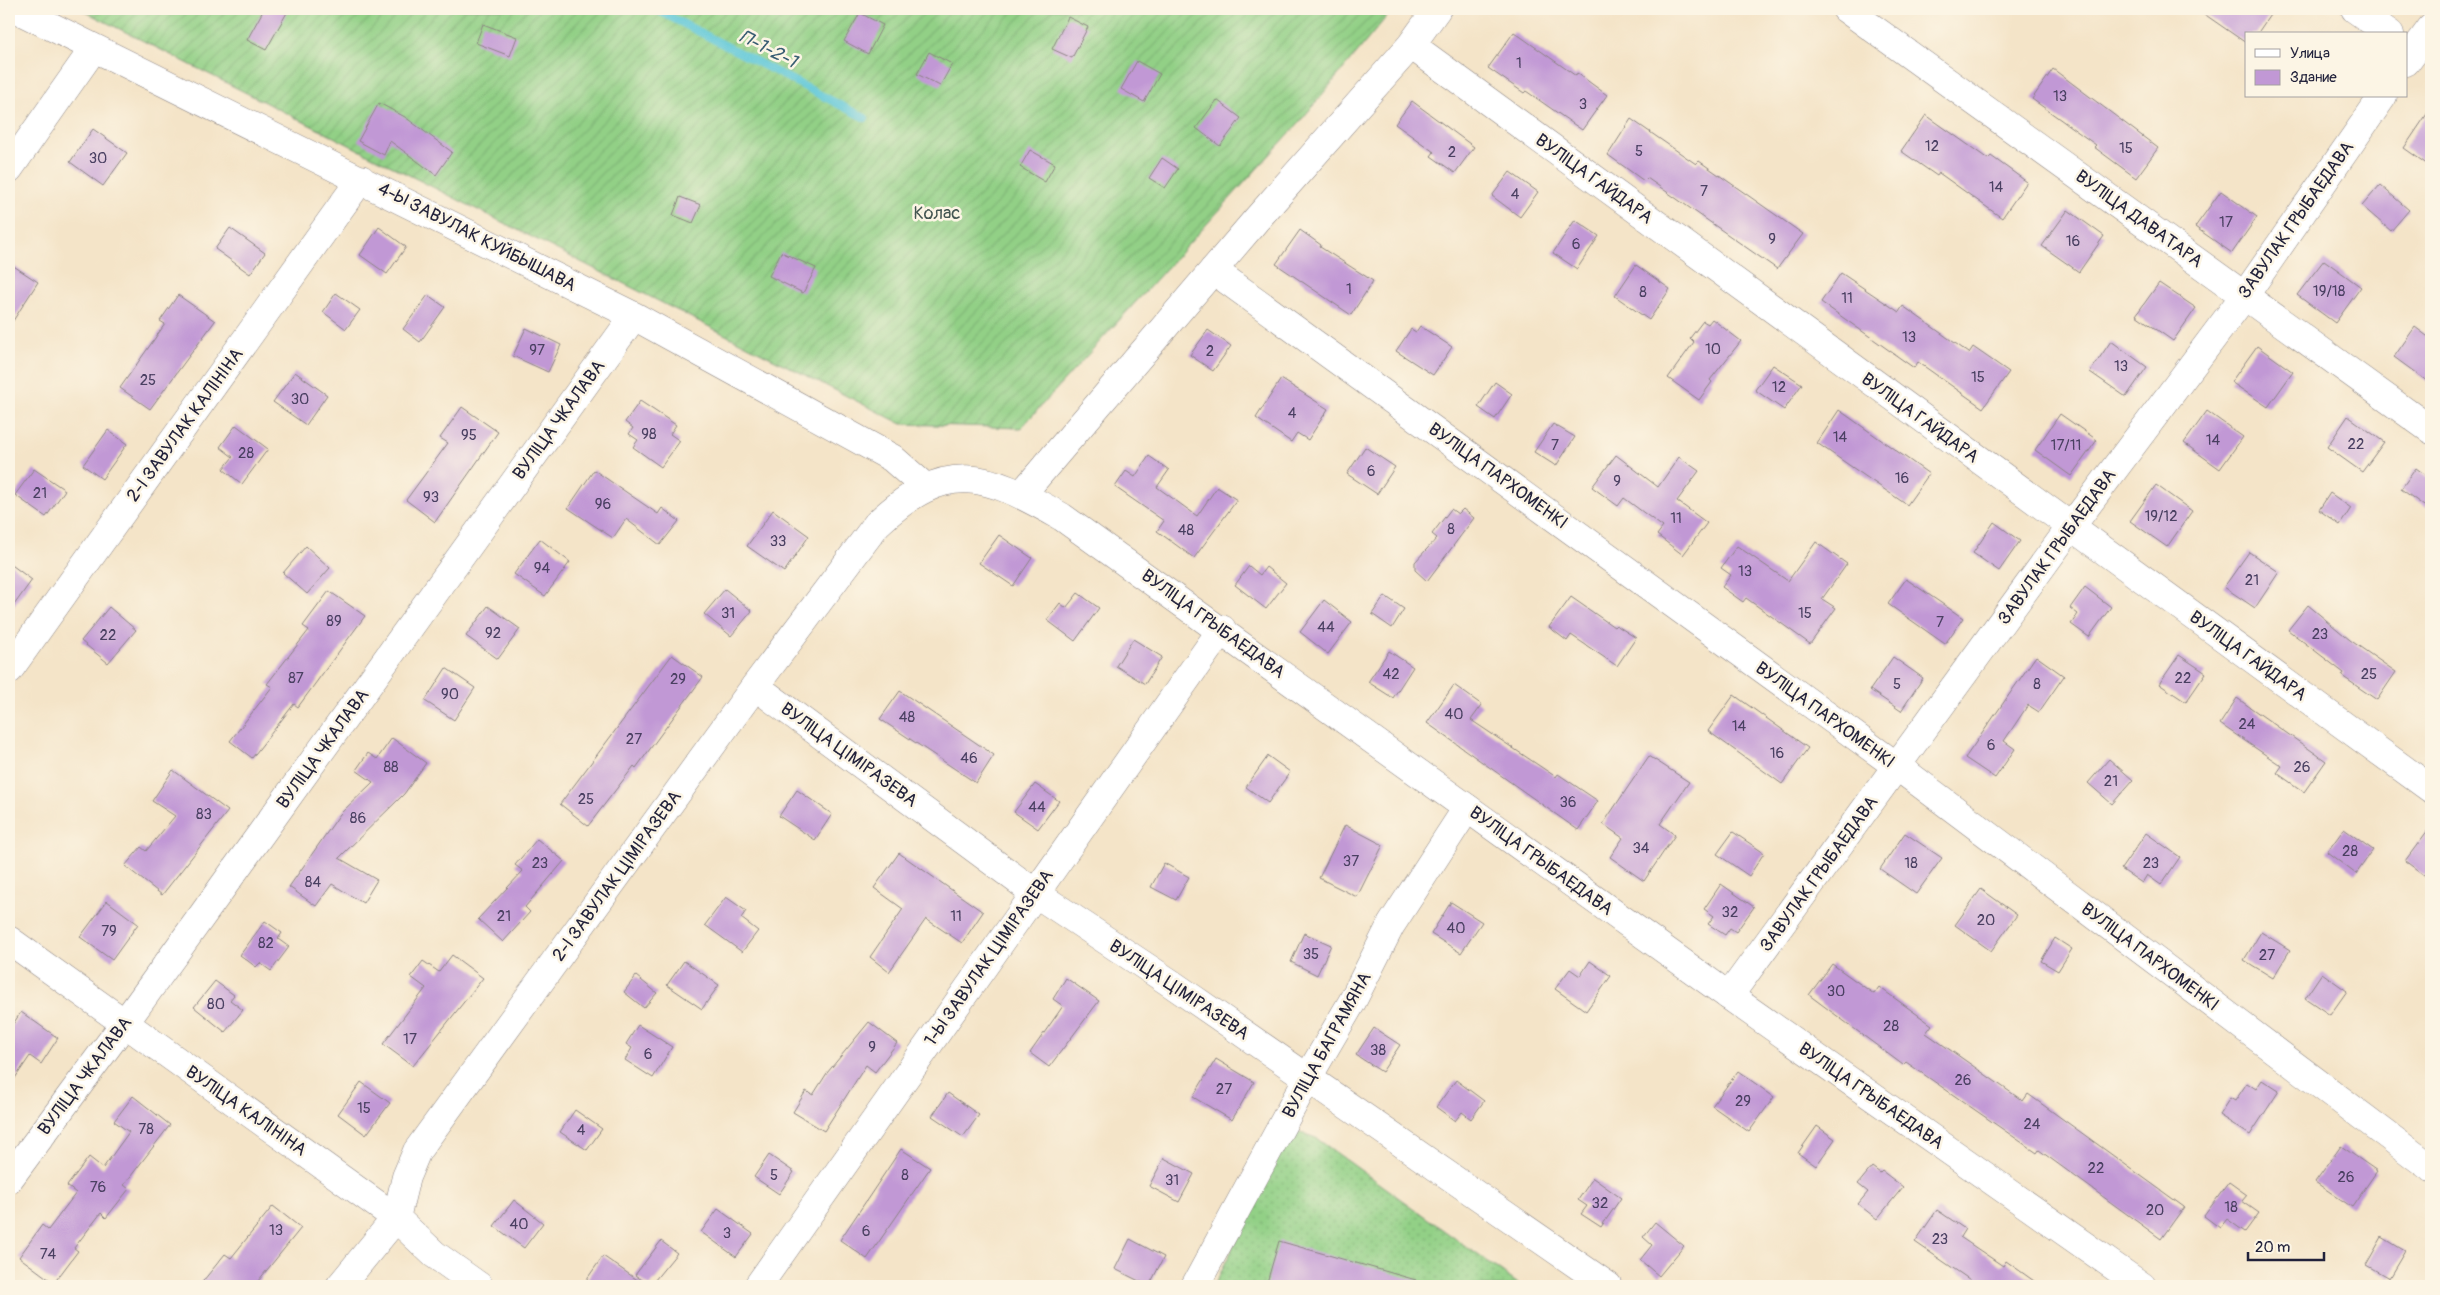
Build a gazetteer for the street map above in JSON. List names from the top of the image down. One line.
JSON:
{"streets":{"street":["ВУЛІЦА ГАЙДАРА","ВУЛІЦА ДАВАТАРА","ЗАВУЛАК ГРЫБАЕДАВА","4-Ы ЗАВУЛАК КУЙБЫШАВА","ВУЛІЦА ЧКАЛАВА","2-І ЗАВУЛАК КАЛІНІНА","ВУЛІЦА ПАРХОМЕНКІ","ВУЛІЦА ГРЫБАЕДАВА","ВУЛІЦА ЦІМІРАЗЕВА","2-І ЗАВУЛАК ЦІМІРАЗЕВА","1-Ы ЗАВУЛАК ЦІМІРАЗЕВА","ВУЛІЦА БАГРАМЯНА","ВУЛІЦА КАЛІНІНА"]},"crossings":[["ВУЛІЦА ГАЙДАРА","ЗАВУЛАК ГРЫБАЕДАВА"],["ВУЛІЦА ДАВАТАРА","ЗАВУЛАК ГРЫБАЕДАВА"],["ЗАВУЛАК ГРЫБАЕДАВА","ВУЛІЦА ПАРХОМЕНКІ"],["ЗАВУЛАК ГРЫБАЕДАВА","ВУЛІЦА ГРЫБАЕДАВА"],["4-Ы ЗАВУЛАК КУЙБЫШАВА","ВУЛІЦА ЧКАЛАВА"],["4-Ы ЗАВУЛАК КУЙБЫШАВА","2-І ЗАВУЛАК КАЛІНІНА"],["4-Ы ЗАВУЛАК КУЙБЫШАВА","ВУЛІЦА ГРЫБАЕДАВА"],["4-Ы ЗАВУЛАК КУЙБЫШАВА","2-І ЗАВУЛАК ЦІМІРАЗЕВА"],["ВУЛІЦА ЧКАЛАВА","ВУЛІЦА КАЛІНІНА"],["ВУЛІЦА ГРЫБАЕДАВА","2-І ЗАВУЛАК ЦІМІРАЗЕВА"],["ВУЛІЦА ГРЫБАЕДАВА","1-Ы ЗАВУЛАК ЦІМІРАЗЕВА"],["ВУЛІЦА ГРЫБАЕДАВА","ВУЛІЦА БАГРАМЯНА"],["ВУЛІЦА ЦІМІРАЗЕВА","2-І ЗАВУЛАК ЦІМІРАЗЕВА"],["ВУЛІЦА ЦІМІРАЗЕВА","1-Ы ЗАВУЛАК ЦІМІРАЗЕВА"],["ВУЛІЦА ЦІМІРАЗЕВА","ВУЛІЦА БАГРАМЯНА"],["2-І ЗАВУЛАК ЦІМІРАЗЕВА","ВУЛІЦА КАЛІНІНА"]],"water":["П-1-2-1"],"parks":["Колас"],"house_numbers":["1","13","3","12","15","5","2","30","14","7","4","17","9","16","6","1","19/18","8","11","13","10","97","2","13","15","25","12","30","4","98","95","14","14","22","7","17/11","28","6","16","9","21","93","96","19/12","11","8","48","33","94","13","21","31","15","89","7","44","92","23","22","42","25","87","22","29","5","8","90","40","48","24","14","27","6","16","46","88","26","21","25","36","44","83","86","34","28","37","23","18","23","84","32","21","11","20","40","79","82","35","27","30","80","28","17","9","38","6","26","27","29","15","24","78","4","22","5","8","26","31","76","32","18","20","40","13","6","3","23","74"],"legend":["Улица","Здание"],"scale_bar":"20 m"}
